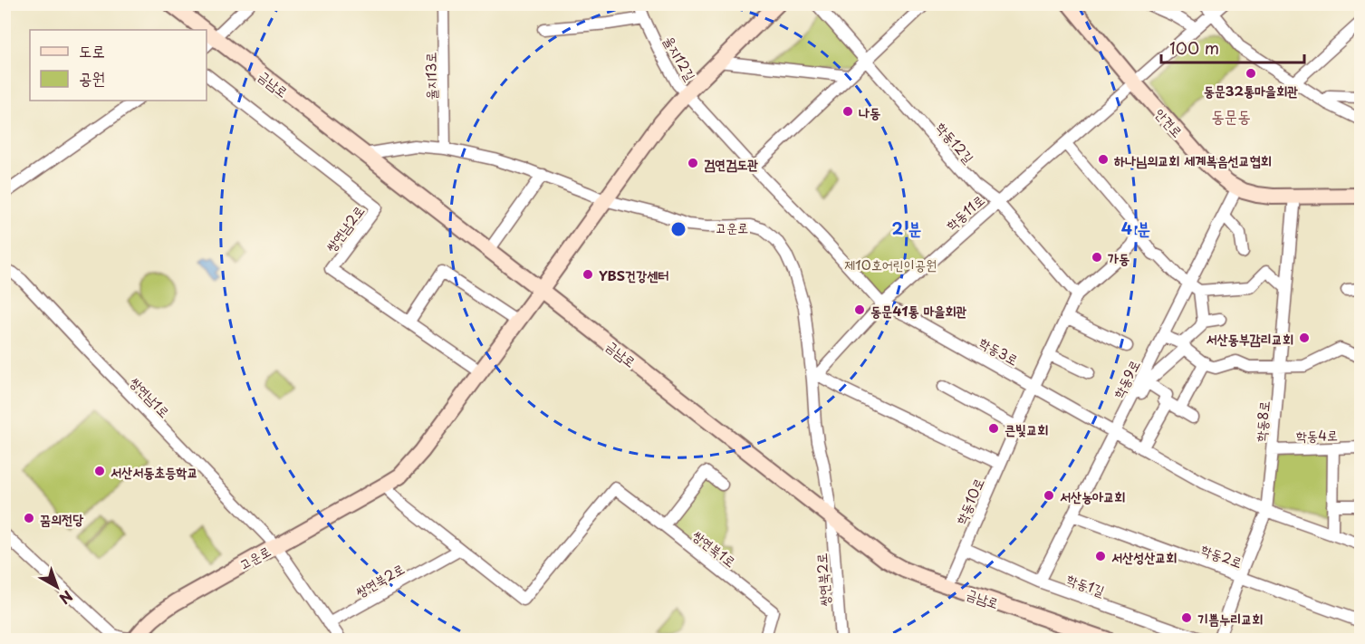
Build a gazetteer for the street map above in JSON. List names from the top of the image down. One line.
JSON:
{"streets":{"street":["율지12길","율지13로","금남로","안견로","학동12길","학동11로","고운로","쌍연남2로","학동3로","학동9로","쌍연남1로","학동8로","학동4로","학동10로","쌍연북1로","학동2로","쌍연북2로","학동1길"]},"crossings":[["율지12길","고운로"],["율지12길","학동3로"],["율지13로","고운로"],["금남로","고운로"],["금남로","학동10로"],["금남로","쌍연북2로"],["안견로","학동11로"],["안견로","학동9로"],["안견로","학동8로"],["학동12길","학동11로"],["학동12길","학동10로"],["학동11로","고운로"],["학동11로","학동3로"],["고운로","쌍연남2로"],["고운로","학동3로"],["고운로","쌍연남1로"],["학동3로","학동9로"],["학동3로","학동8로"],["학동3로","학동10로"],["학동9로","학동2로"],["학동9로","학동1길"],["쌍연남1로","쌍연북2로"],["학동8로","학동4로"],["학동8로","학동2로"],["학동10로","학동1길"],["쌍연북1로","쌍연북2로"]],"districts":["동문동"],"parks":["제10호어린이공원"],"places":["동문32통마을회관","나동","하나님의교회 세계복음선교협회","검연검도관","가동","YBS건강센터","동문41통 마을회관","서산동부감리교회","큰빛교회","서산서동초등학교","서산농아교회","꿈의전당","서산성산교회","기쁨누리교회"],"legend":["도로","공원"],"scale_bar":"100 m","north":"bottom right","rings":["2 분","4 분"]}
